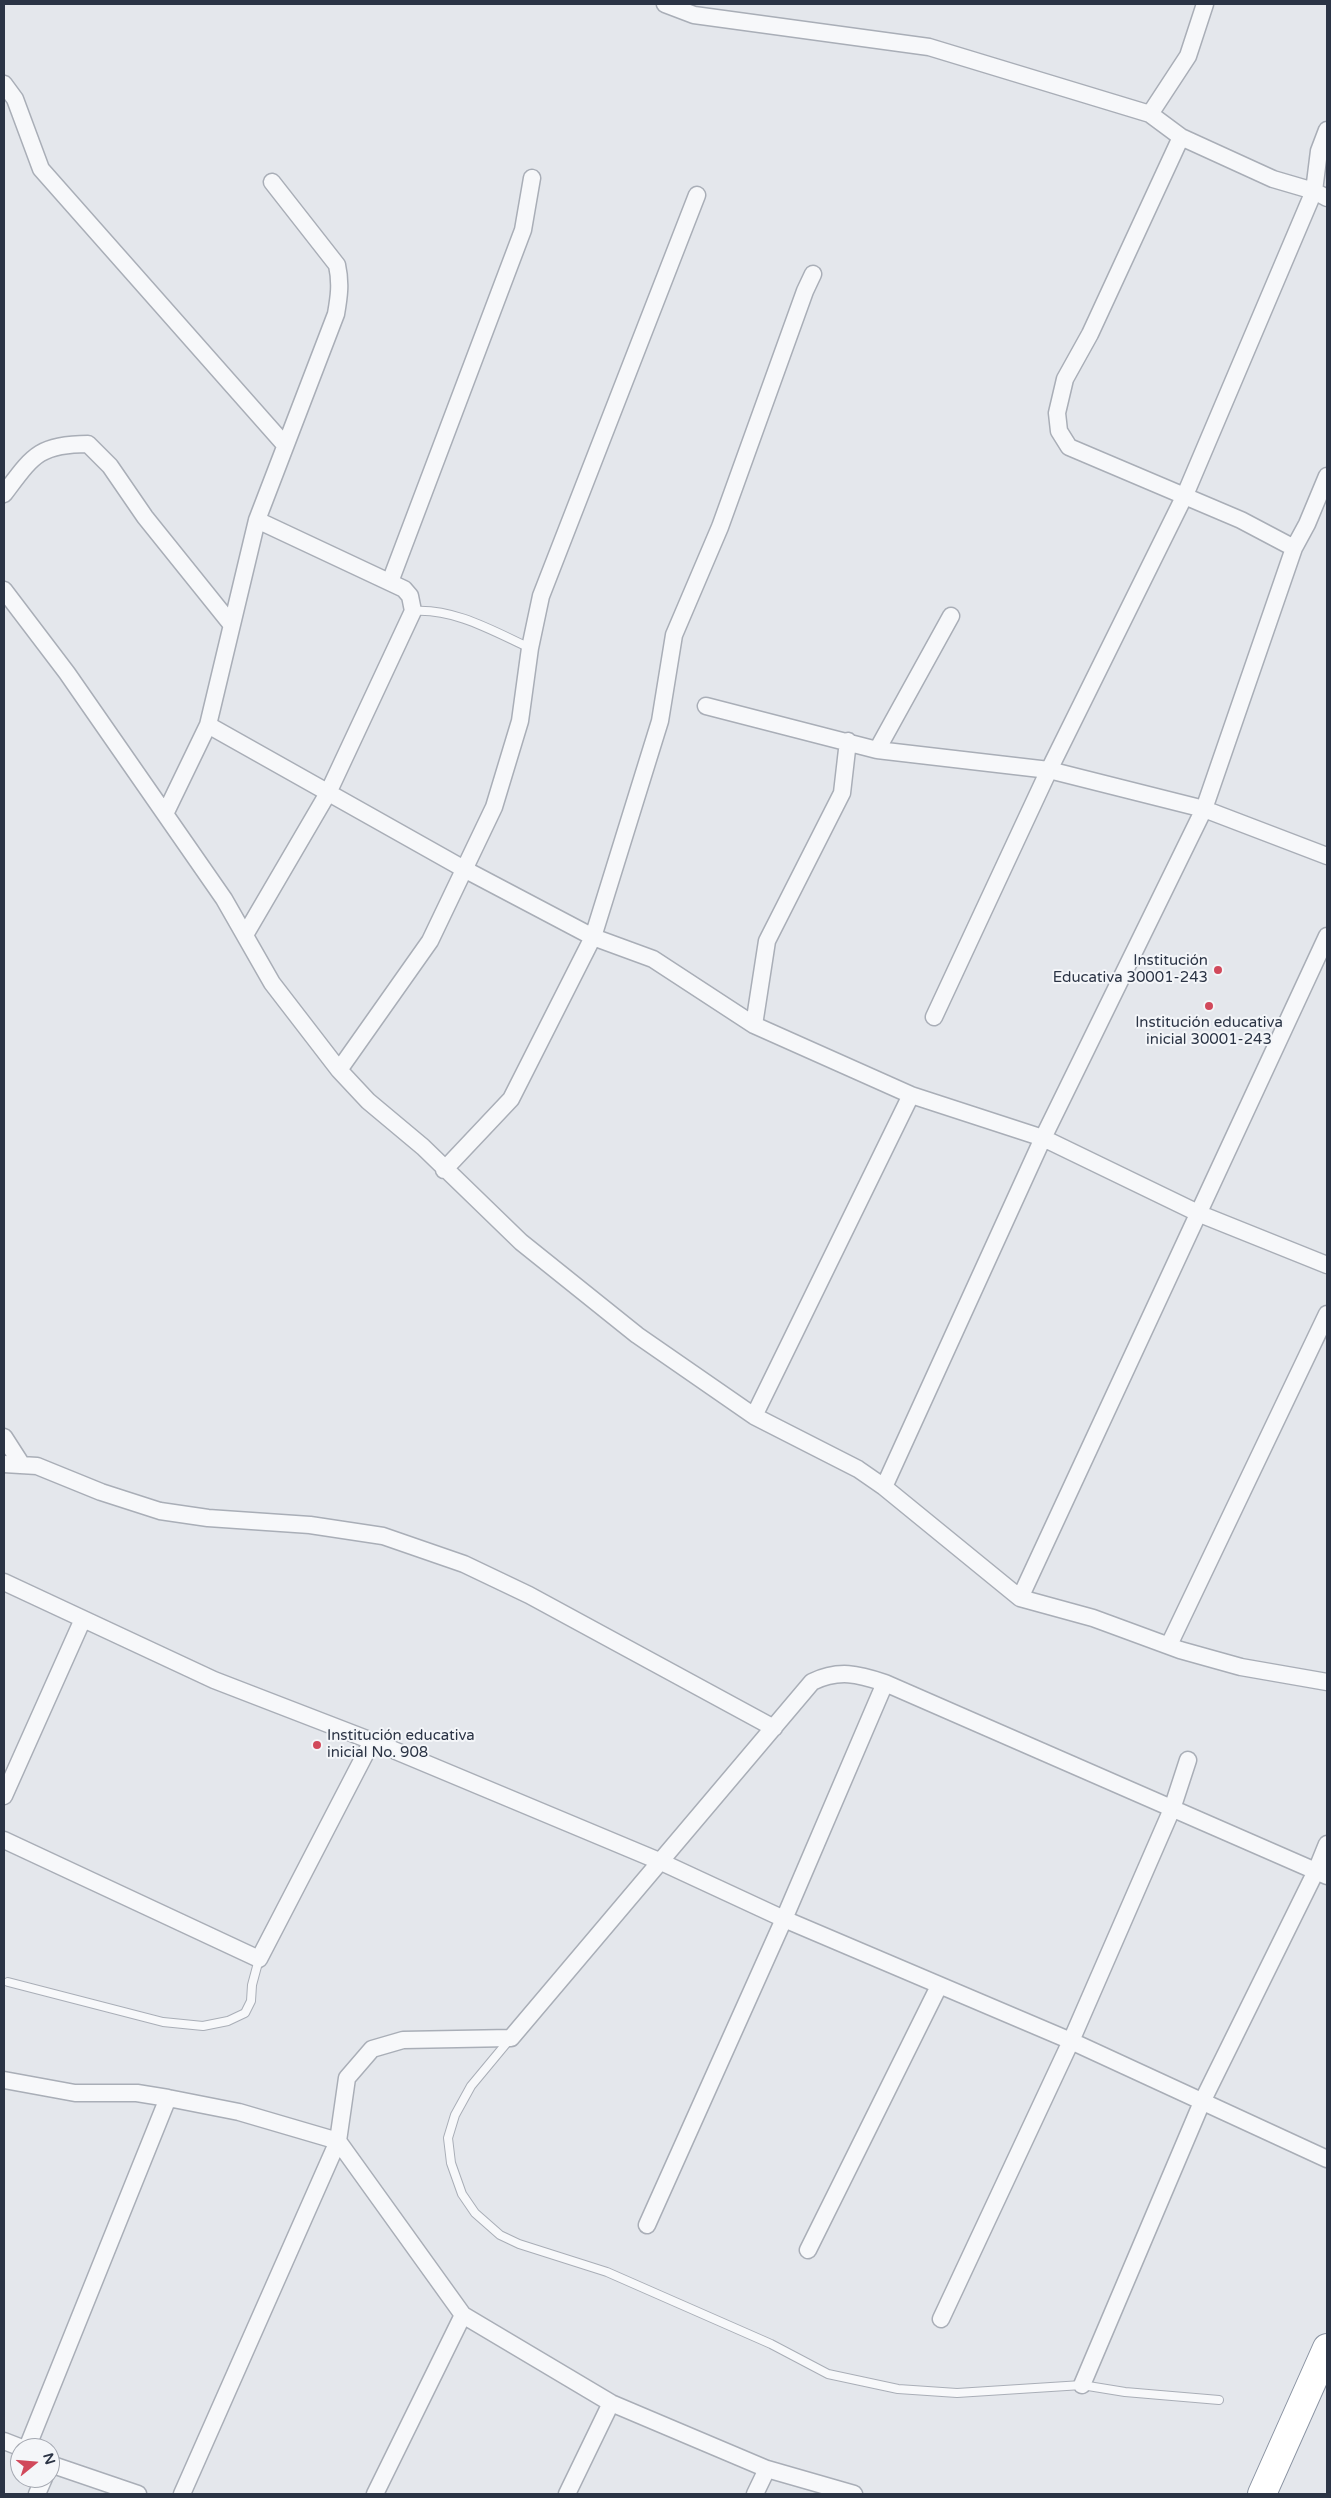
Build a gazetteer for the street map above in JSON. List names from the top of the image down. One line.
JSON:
{"places":["Institución Educativa 30001-243","Institución educativa inicial 30001-243","Institución educativa inicial No. 908"],"north":"right"}
